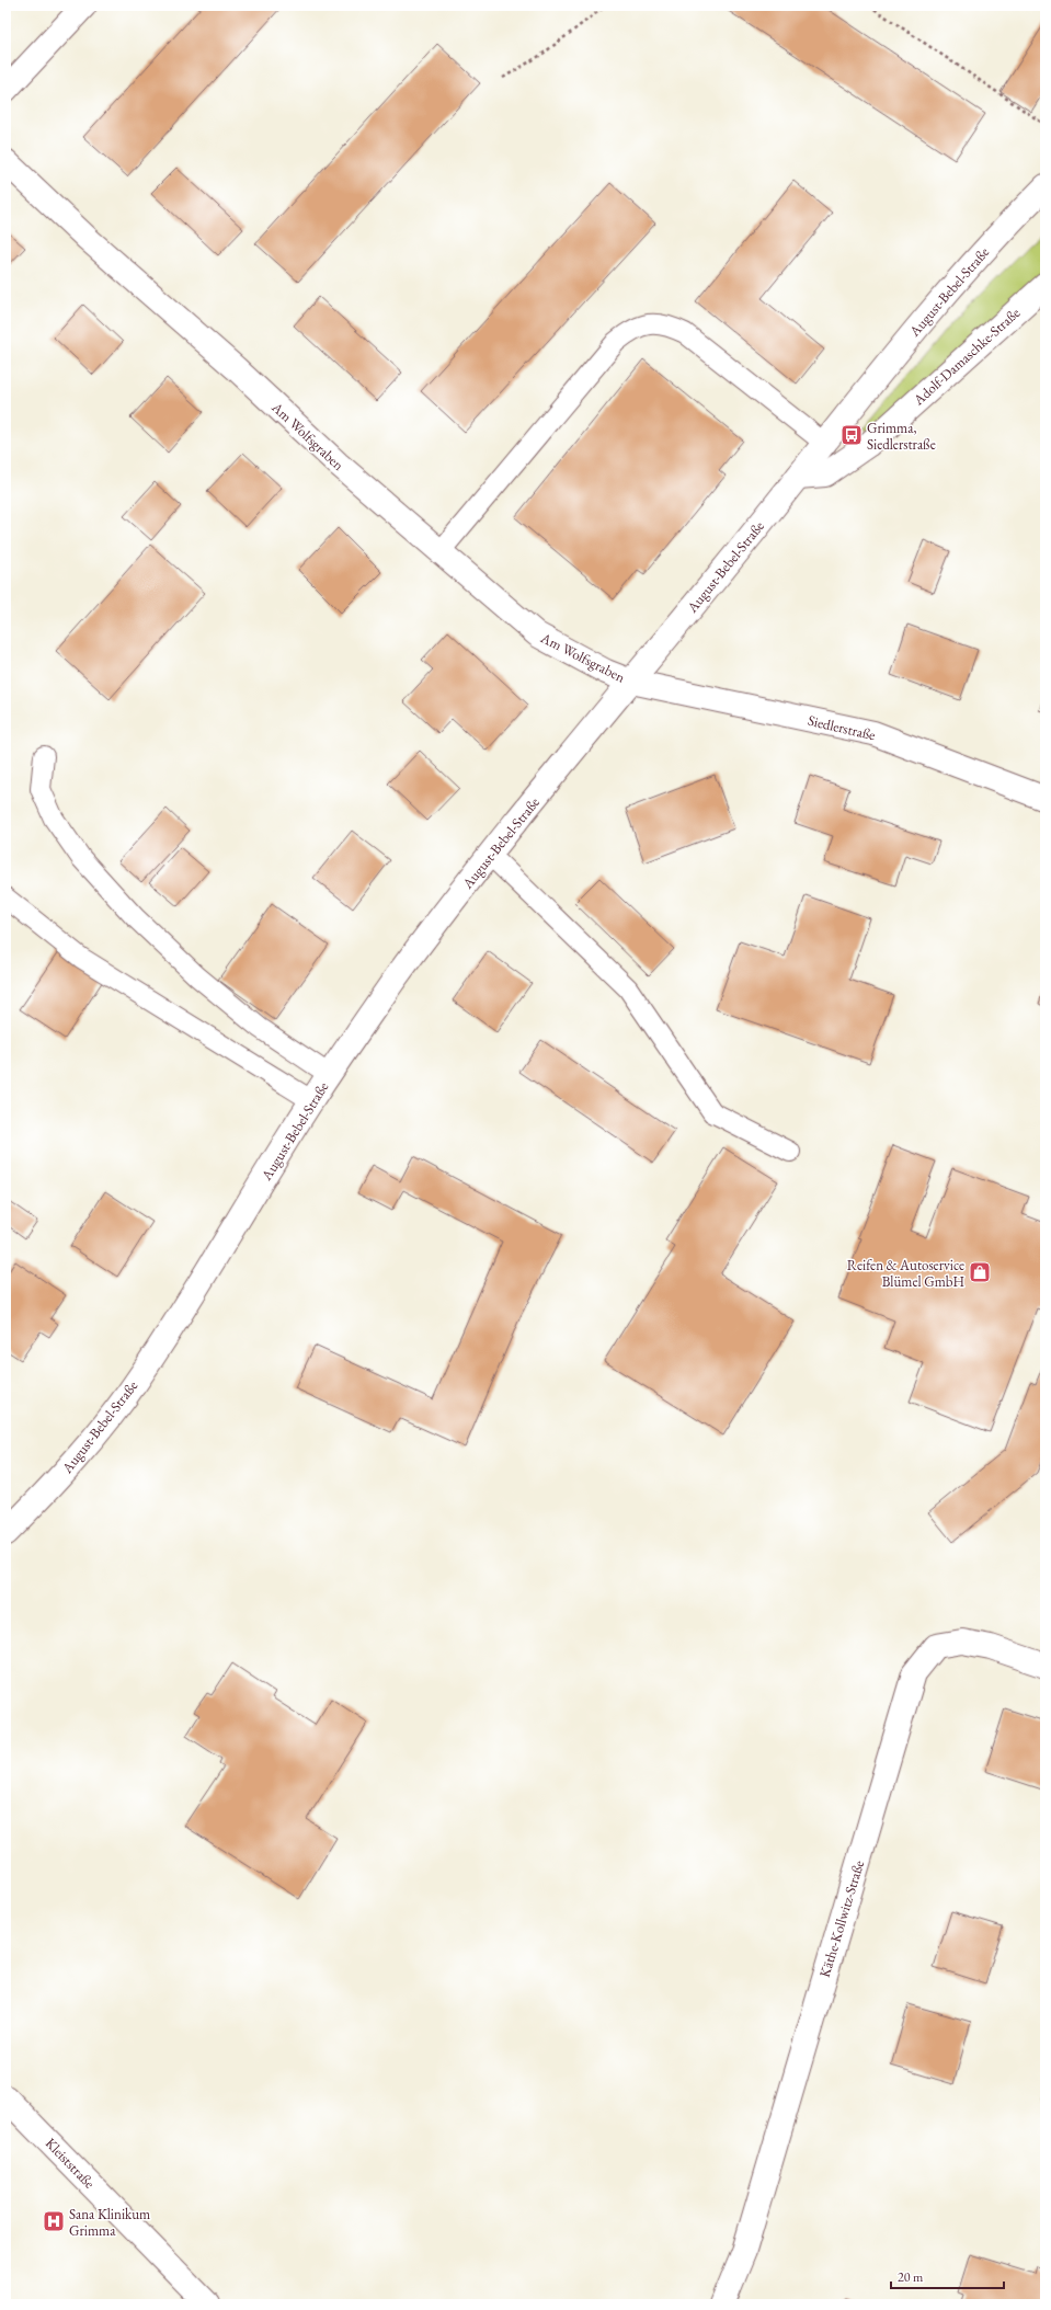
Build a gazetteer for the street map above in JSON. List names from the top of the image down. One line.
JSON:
{"streets":{"street":["August-Bebel-Straße","Adolf-Damaschke-Straße","Am Wolfsgraben","Siedlerstraße","Käthe-Kollwitz-Straße","Kleiststraße"]},"crossings":[["August-Bebel-Straße","Adolf-Damaschke-Straße"],["August-Bebel-Straße","Am Wolfsgraben"],["August-Bebel-Straße","Siedlerstraße"],["Am Wolfsgraben","Siedlerstraße"]],"places":{"bus stop":["Grimma, Siedlerstraße"],"shop":["Reifen & Autoservice Blümel GmbH"],"hospital":["Sana Klinikum Grimma"]},"scale_bar":"20 m"}
